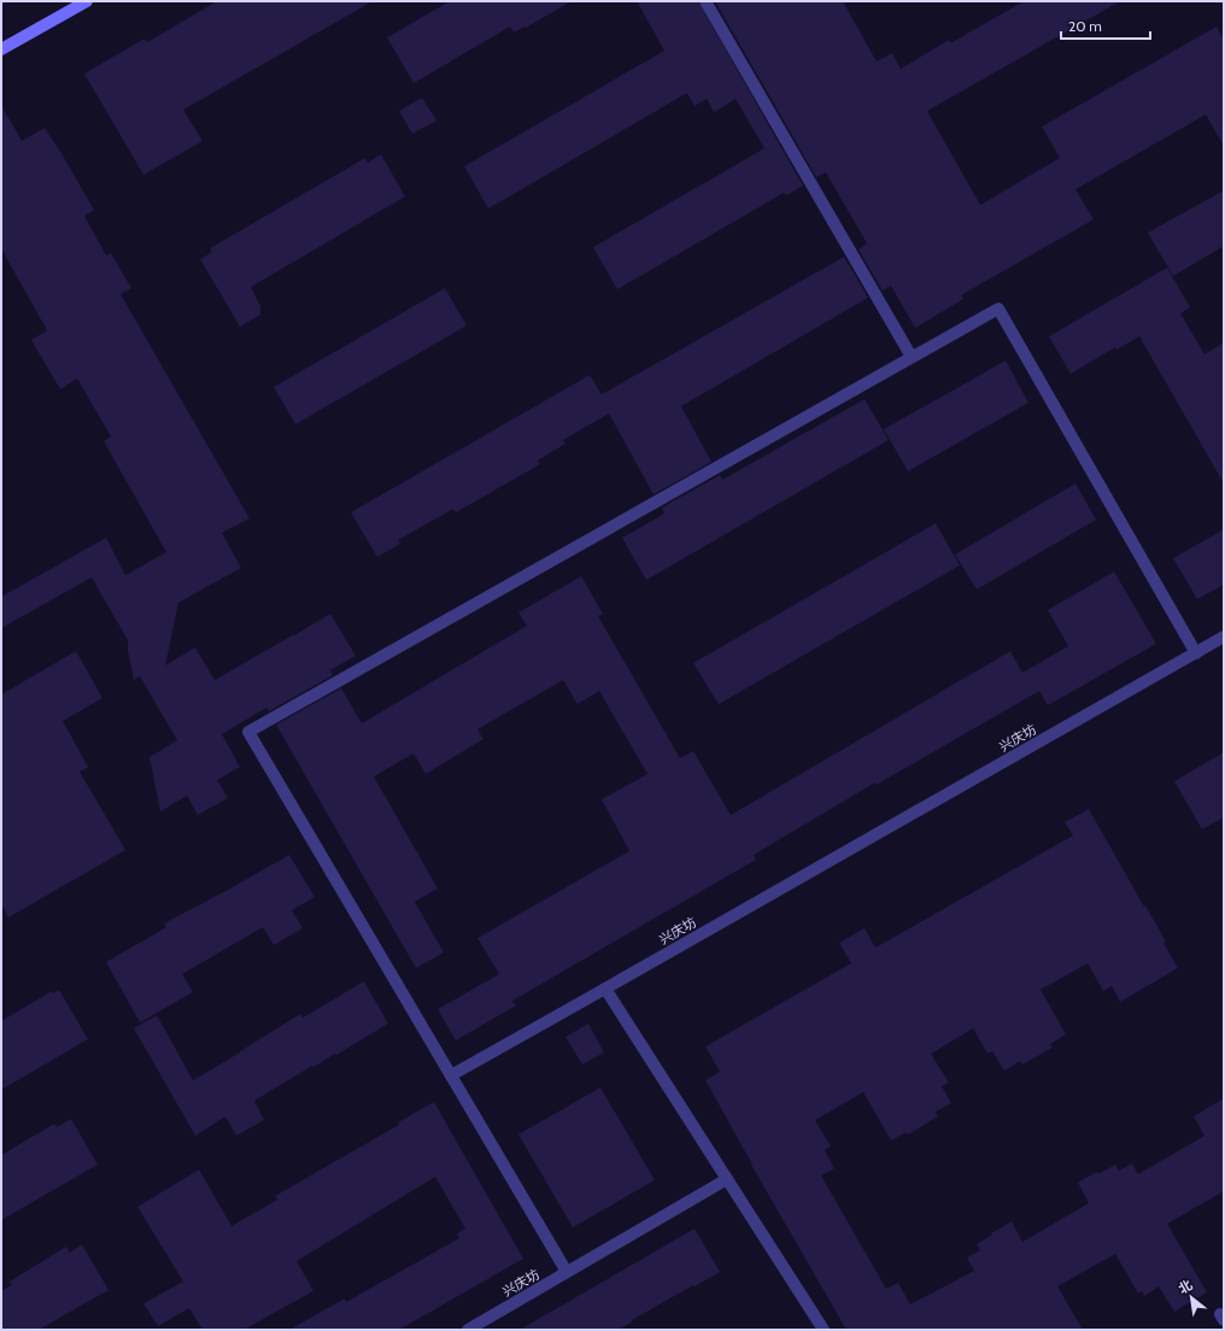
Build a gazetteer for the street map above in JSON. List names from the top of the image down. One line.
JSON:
{"streets":{"street":["兴庆坊"]},"scale_bar":"20 m","north":"top left"}
